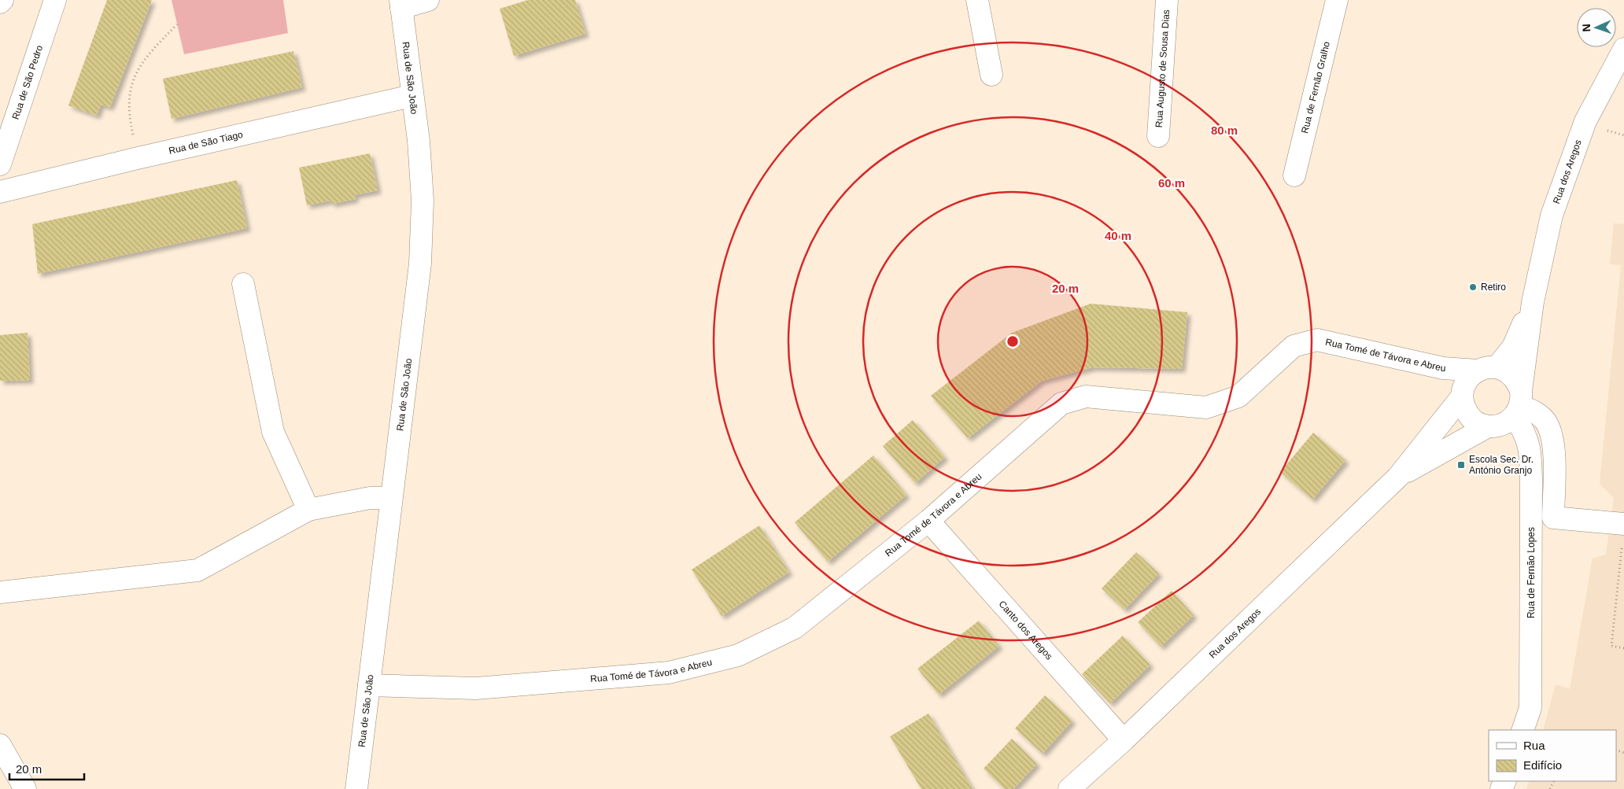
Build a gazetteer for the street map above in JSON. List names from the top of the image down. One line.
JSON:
{"streets":{"street":["Rua Augusto de Sousa Dias","Rua de São João","Rua de São Pedro","Rua de Fernão Gralho","Rua de São Tiago","Rua dos Aregos","Rua Tomé de Távora e Abreu","Rua de Fernão Lopes","Canto dos Aregos"]},"crossings":[["Rua de São João","Rua de São Tiago"],["Rua de São João","Rua Tomé de Távora e Abreu"],["Rua dos Aregos","Canto dos Aregos"],["Rua Tomé de Távora e Abreu","Rua de Fernão Lopes"],["Rua Tomé de Távora e Abreu","Canto dos Aregos"]],"places":{"other":["Retiro"],"transit":["Escola Sec. Dr. António Granjo"]},"legend":["Rua","Edifício"],"scale_bar":"20 m","north":"left","rings":["80 m","60 m","40 m","20 m"]}
